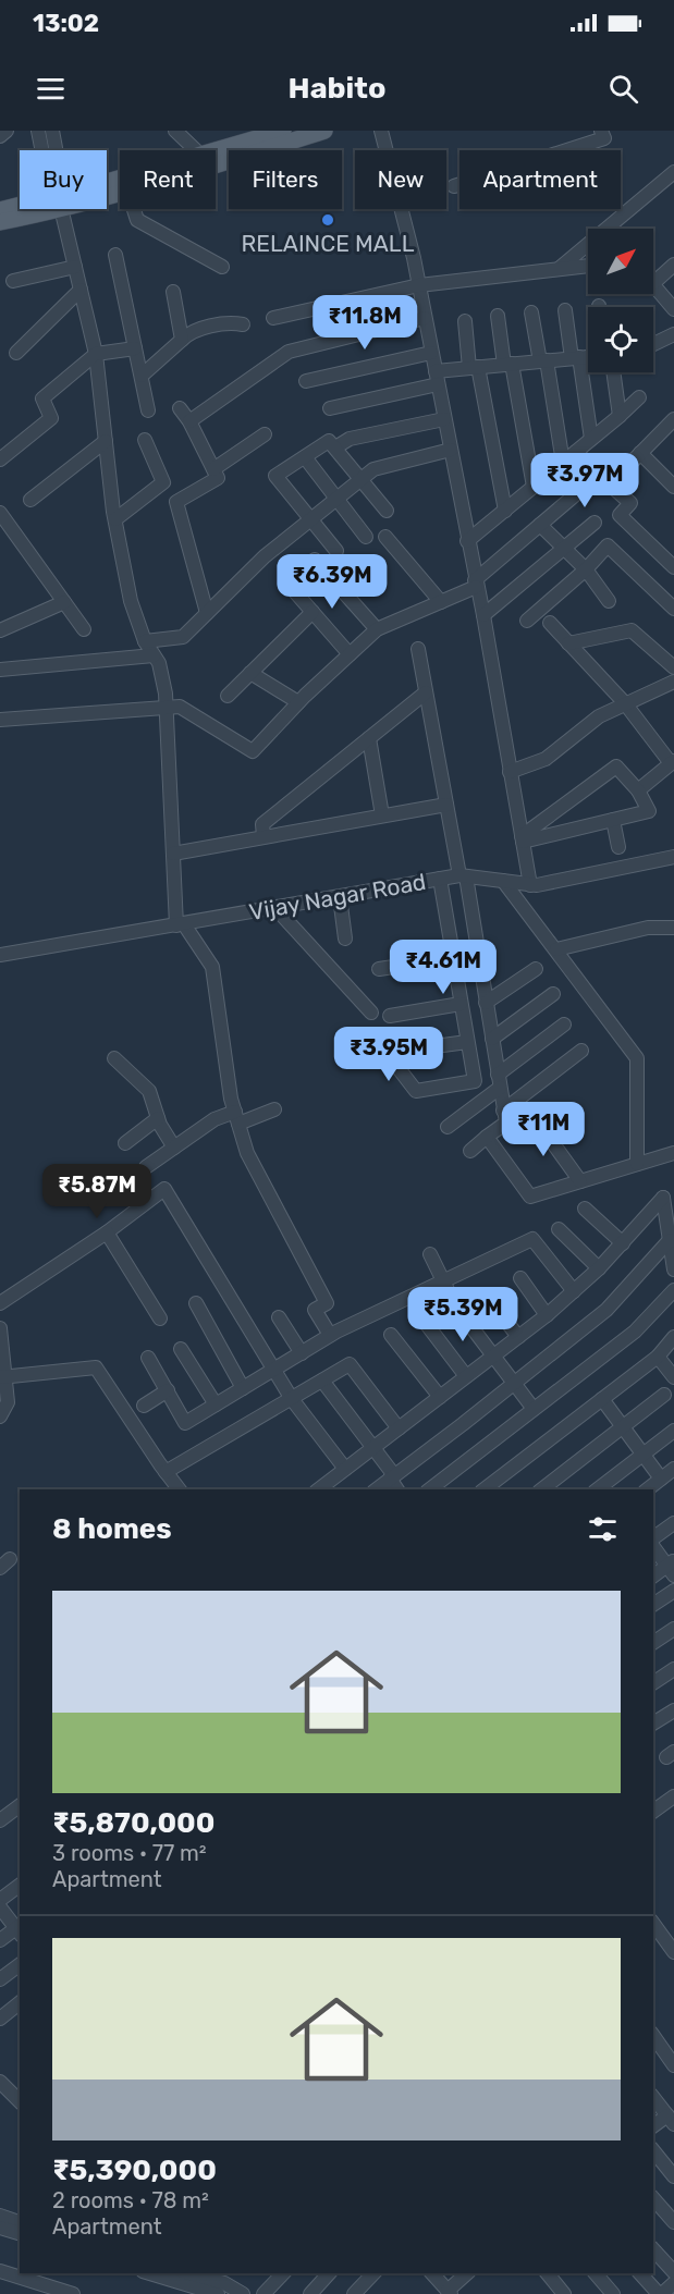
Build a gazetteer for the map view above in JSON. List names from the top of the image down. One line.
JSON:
{"streets":{"street":["Vijay Nagar Road"]},"places":["RELAINCE MALL"],"north":"top right","page":{"status":"13:02","header":"Habito","chip":["Buy","Rent","Filters","New","Apartment"],"price":["₹11.8M","₹3.97M","₹6.39M","₹4.61M","₹3.95M","₹11M","₹5.87M","₹5.39M"],"heading":"8 homes","list":[{"name":"₹5,870,000","note":"3 rooms · 77 m² · Apartment"},{"name":"₹5,390,000","note":"2 rooms · 78 m² · Apartment"}]}}
